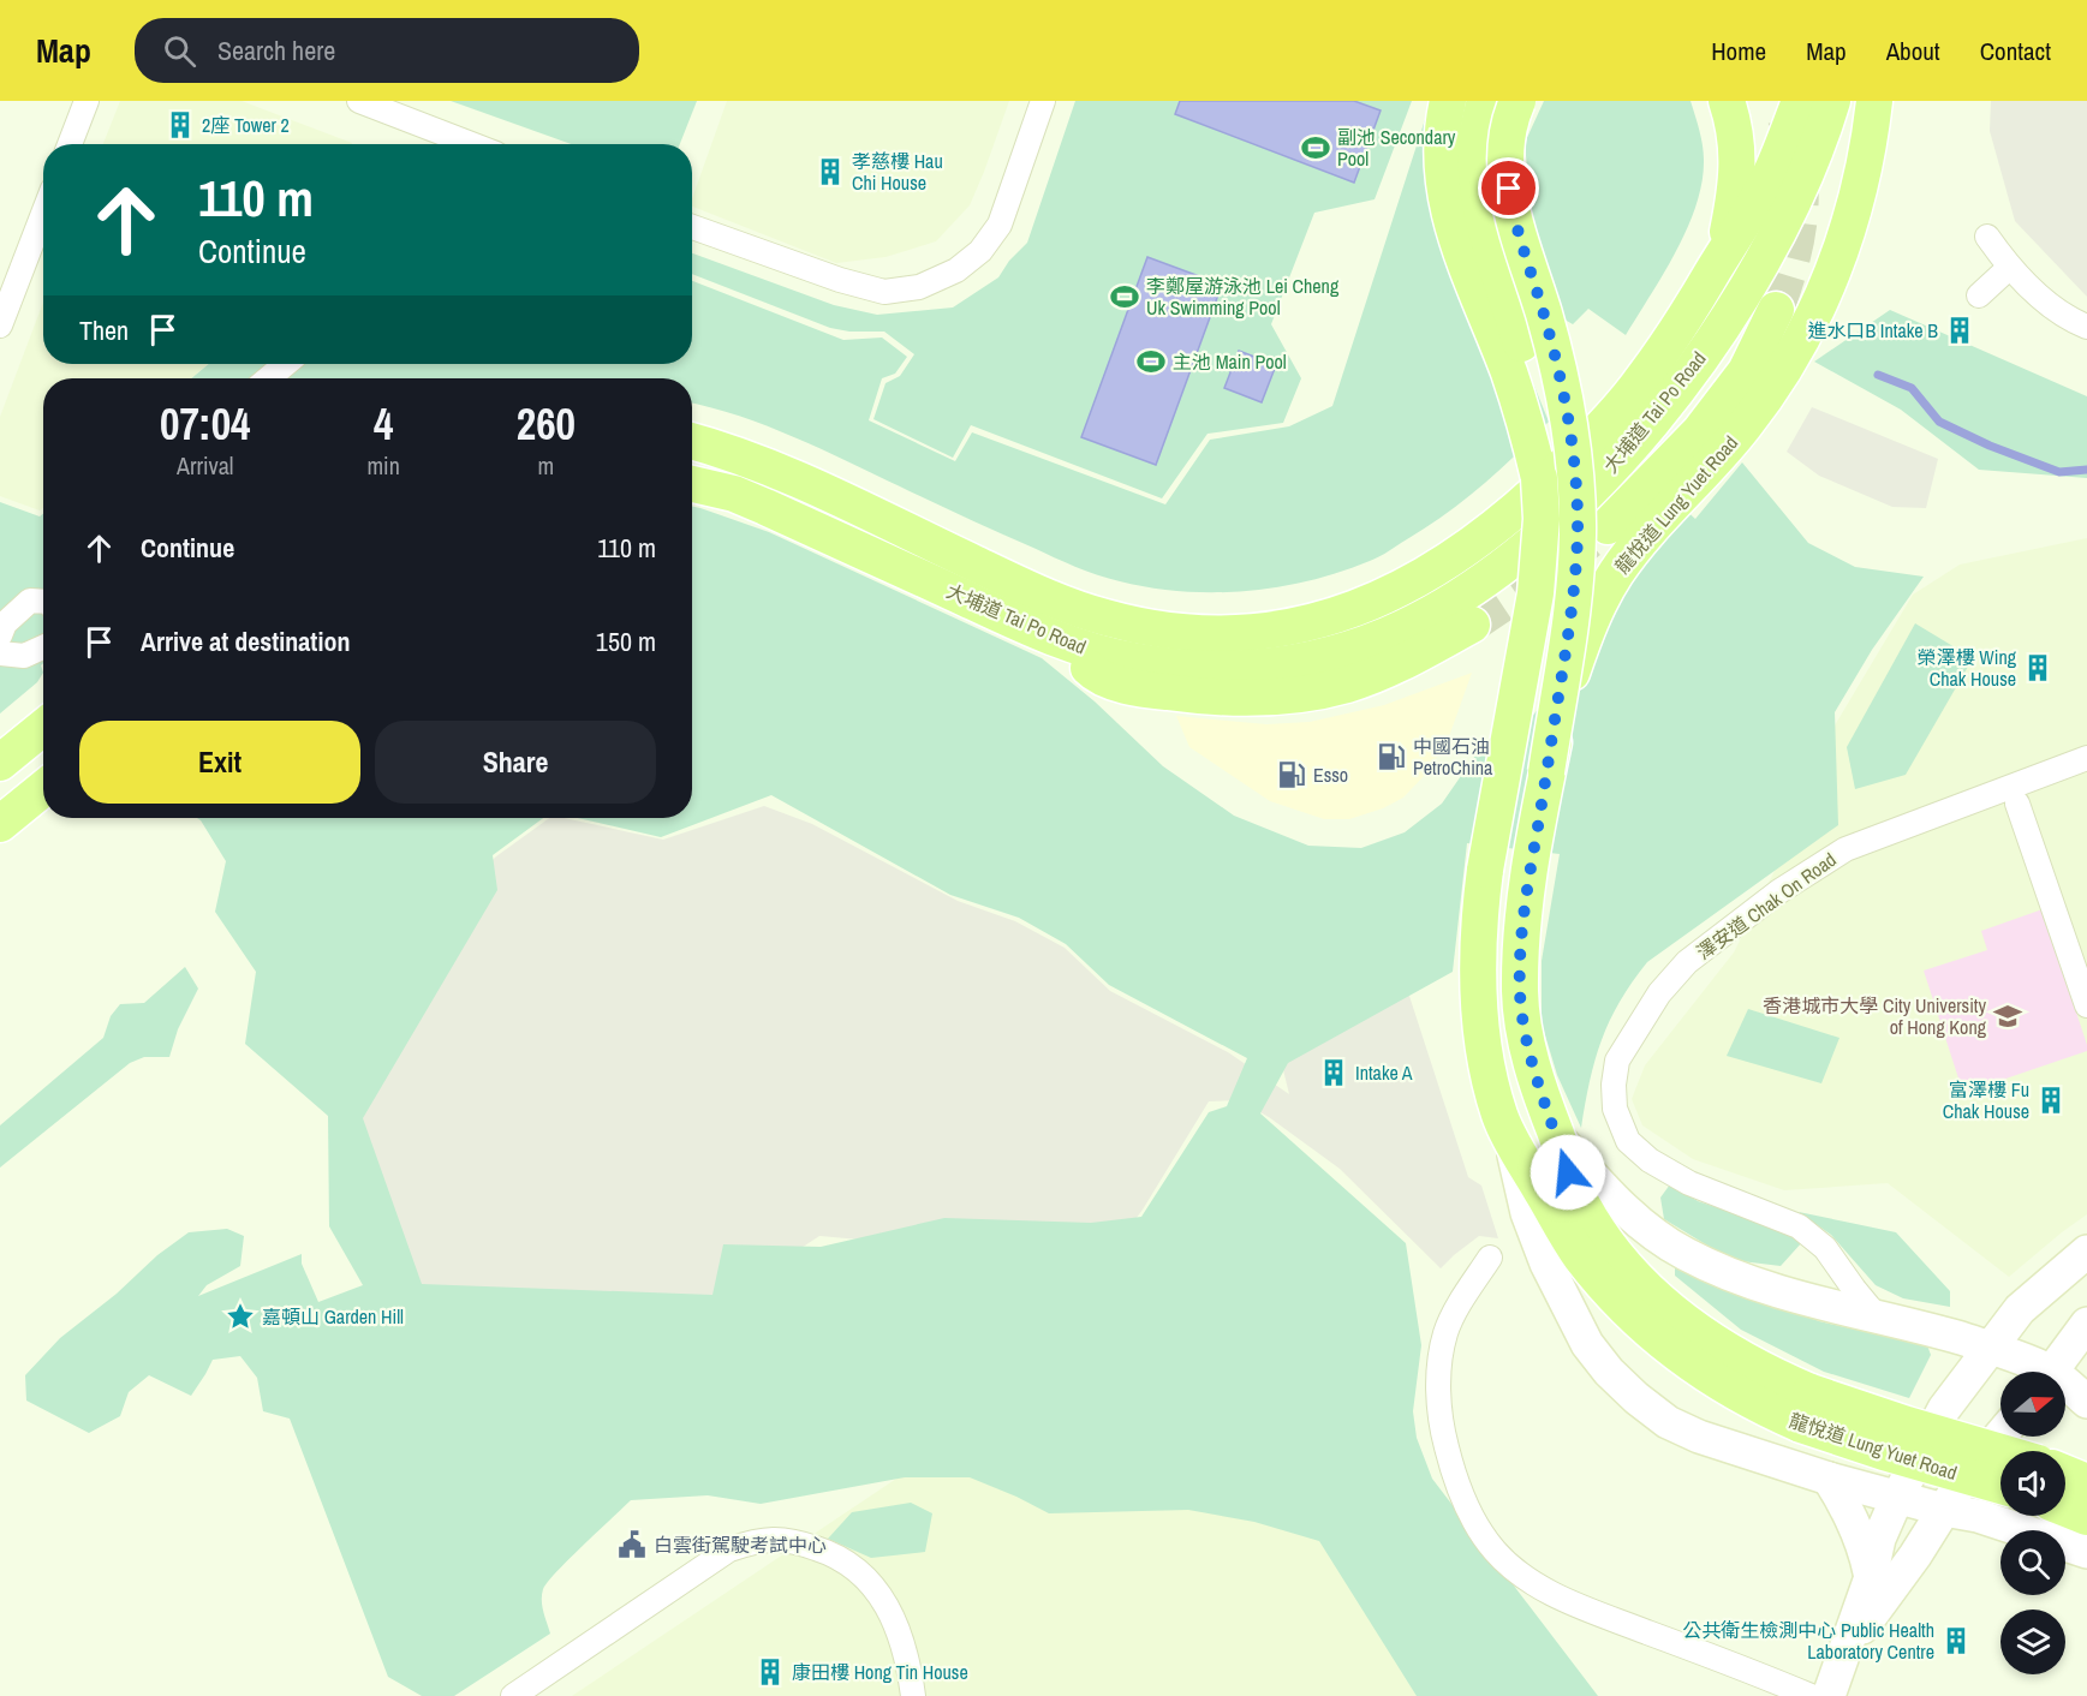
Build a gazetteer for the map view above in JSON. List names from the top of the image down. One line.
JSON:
{"streets":{"main road":["大埔道 Tai Po Road","龍悅道 Lung Yuet Road"],"street":["澤安道 Chak On Road"]},"crossings":[["龍悅道 Lung Yuet Road","澤安道 Chak On Road"]],"places":{"building":["2座 Tower 2","孝慈樓 Hau Chi House","進水口B Intake B","榮澤樓 Wing Chak House","Intake A","富澤樓 Fu Chak House","公共衛生檢測中心 Public Health Laboratory Centre","康田樓 Hong Tin House"],"sports":["副池 Secondary Pool","李鄭屋游泳池 Lei Cheng Uk Swimming Pool","主池 Main Pool"],"fuel station":["中國石油 PetroChina","Esso"],"school or university":["香港城市大學 City University of Hong Kong"],"place":["嘉頓山 Garden Hill"],"public building":["白雲街駕駛考試中心"]},"north":"right","page":{"header":"Map","search":"Search here","nav":["Home","Map","About","Contact"],"turn":["110 m","Continue"],"then":"Then","eta":["07:04","Arrival","4","min","260","m"],"list":[{"name":"Continue","value":"110 m"},{"name":"Arrive at destination","value":"150 m"}],"buttons":["Exit","Share"]}}
